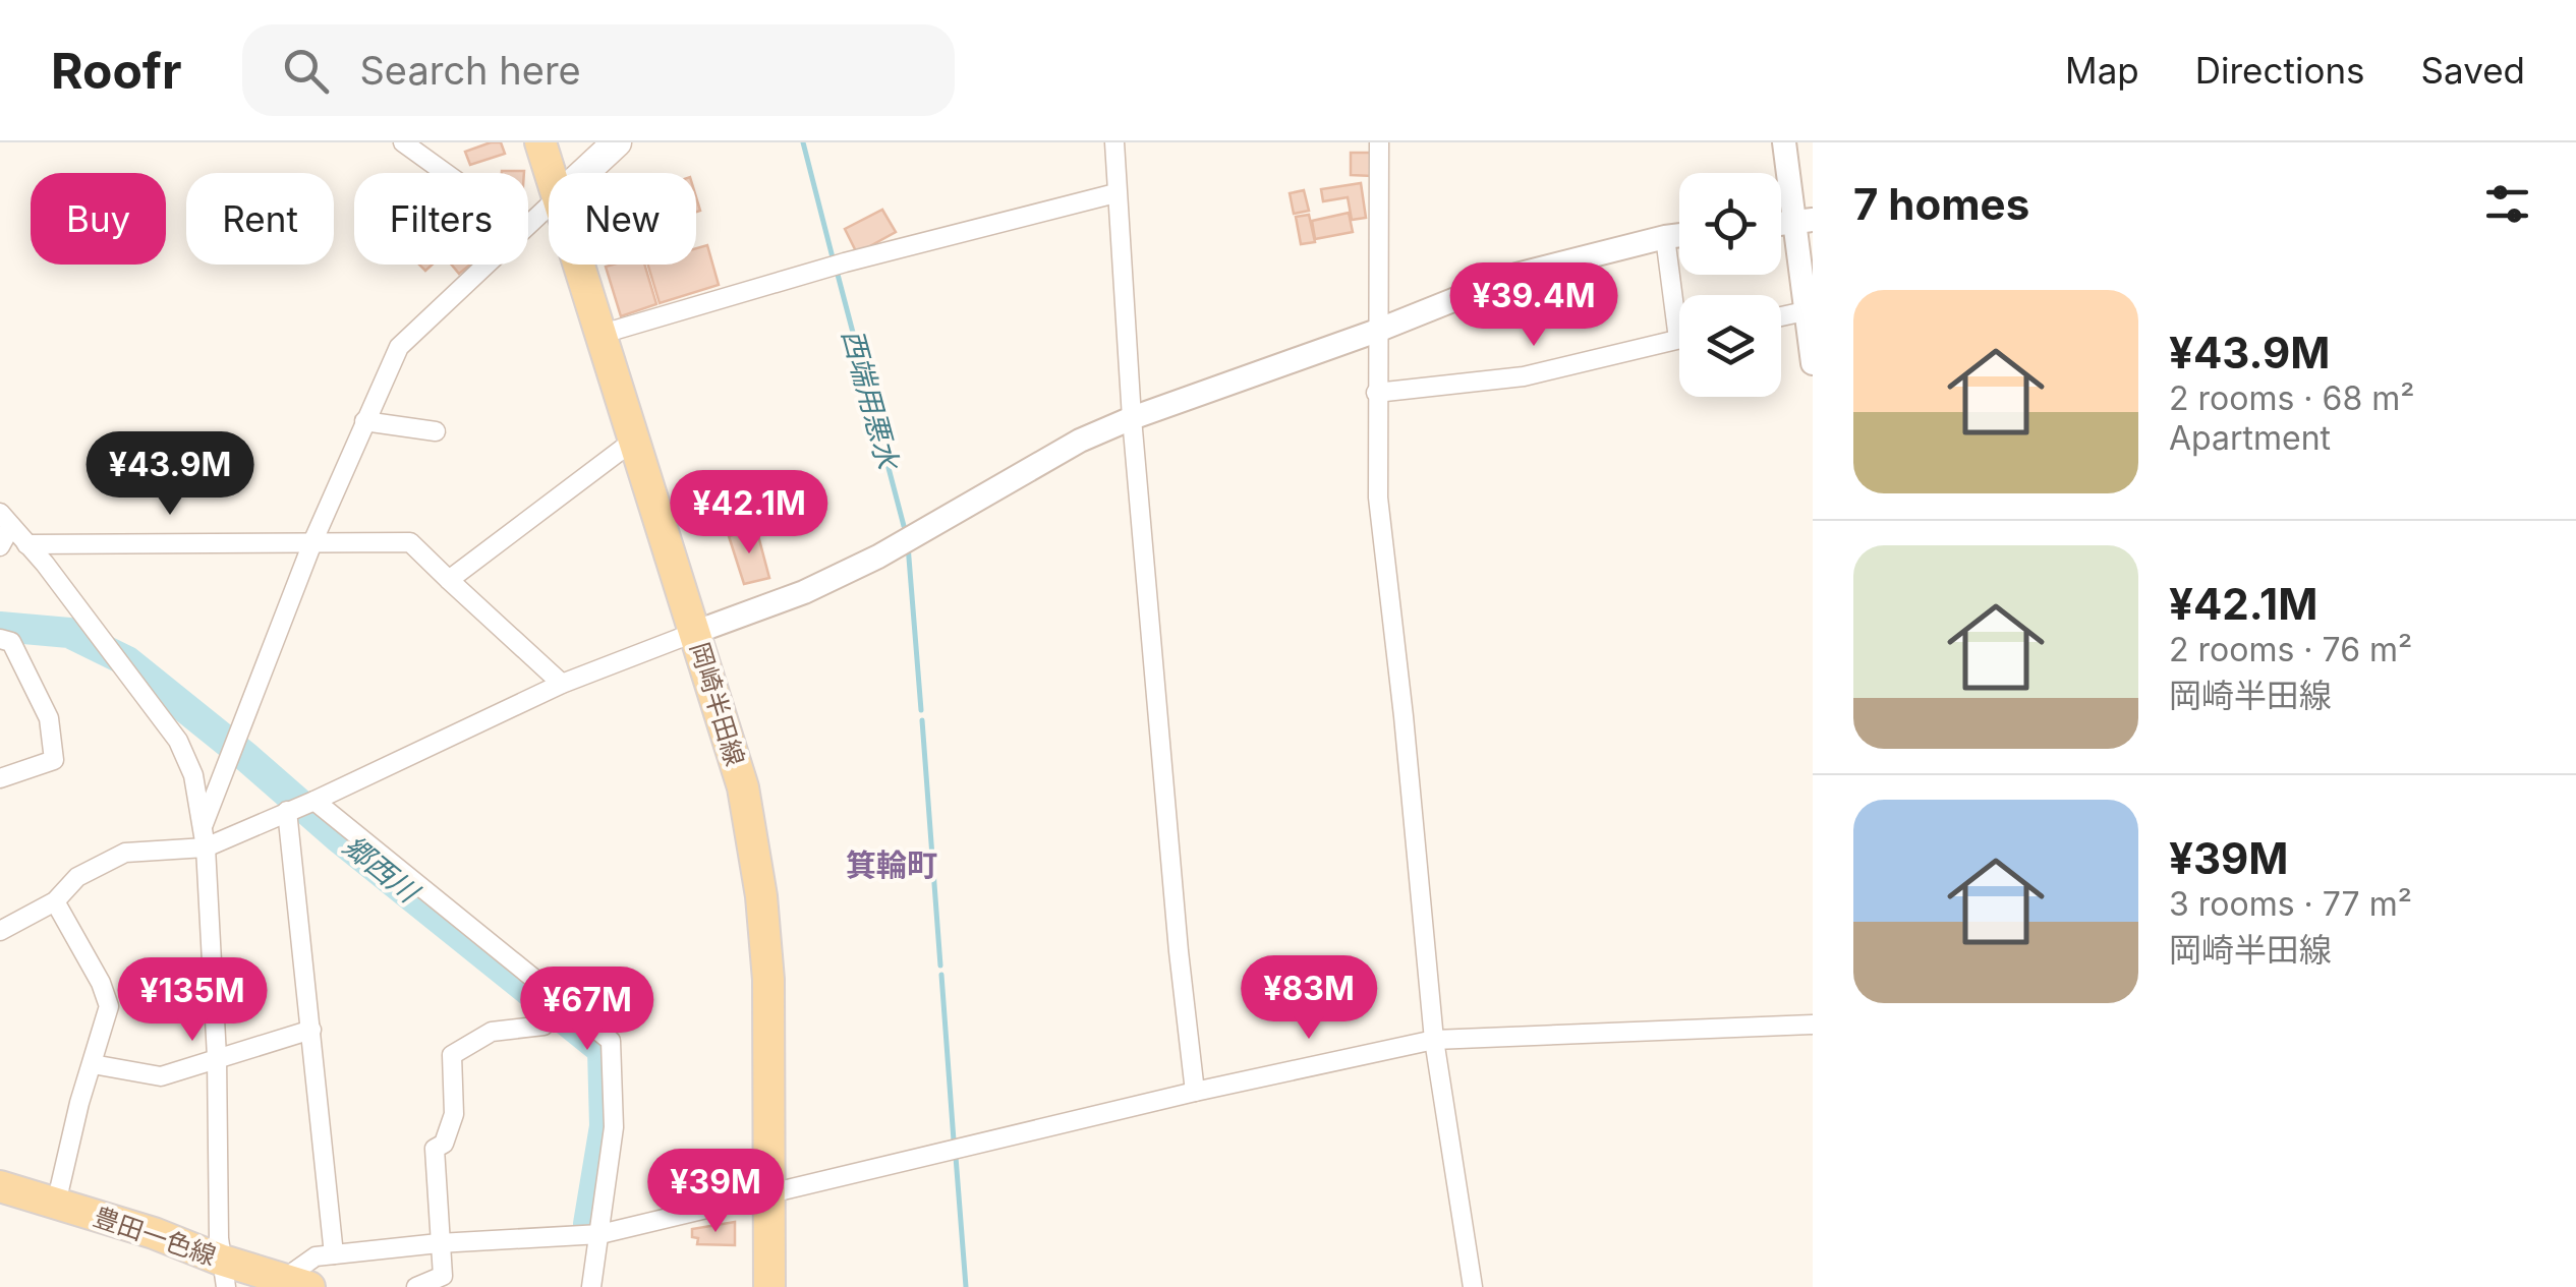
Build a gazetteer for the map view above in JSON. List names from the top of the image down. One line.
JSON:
{"streets":{"main road":["岡崎半田線","豊田一色線"]},"districts":["箕輪町"],"water":["西端用悪水","郷西川"],"page":{"header":"Roofr","search":"Search here","nav":["Map","Directions","Saved"],"heading":"7 homes","chip":["Buy","Rent","Filters","New"],"price":["¥39.4M","¥43.9M","¥42.1M","¥83M","¥135M","¥67M","¥39M"],"list":[{"name":"¥43.9M","note":"2 rooms · 68 m² · Apartment"},{"name":"¥42.1M","note":"2 rooms · 76 m² · 岡崎半田線"},{"name":"¥39M","note":"3 rooms · 77 m² · 岡崎半田線"}]}}
